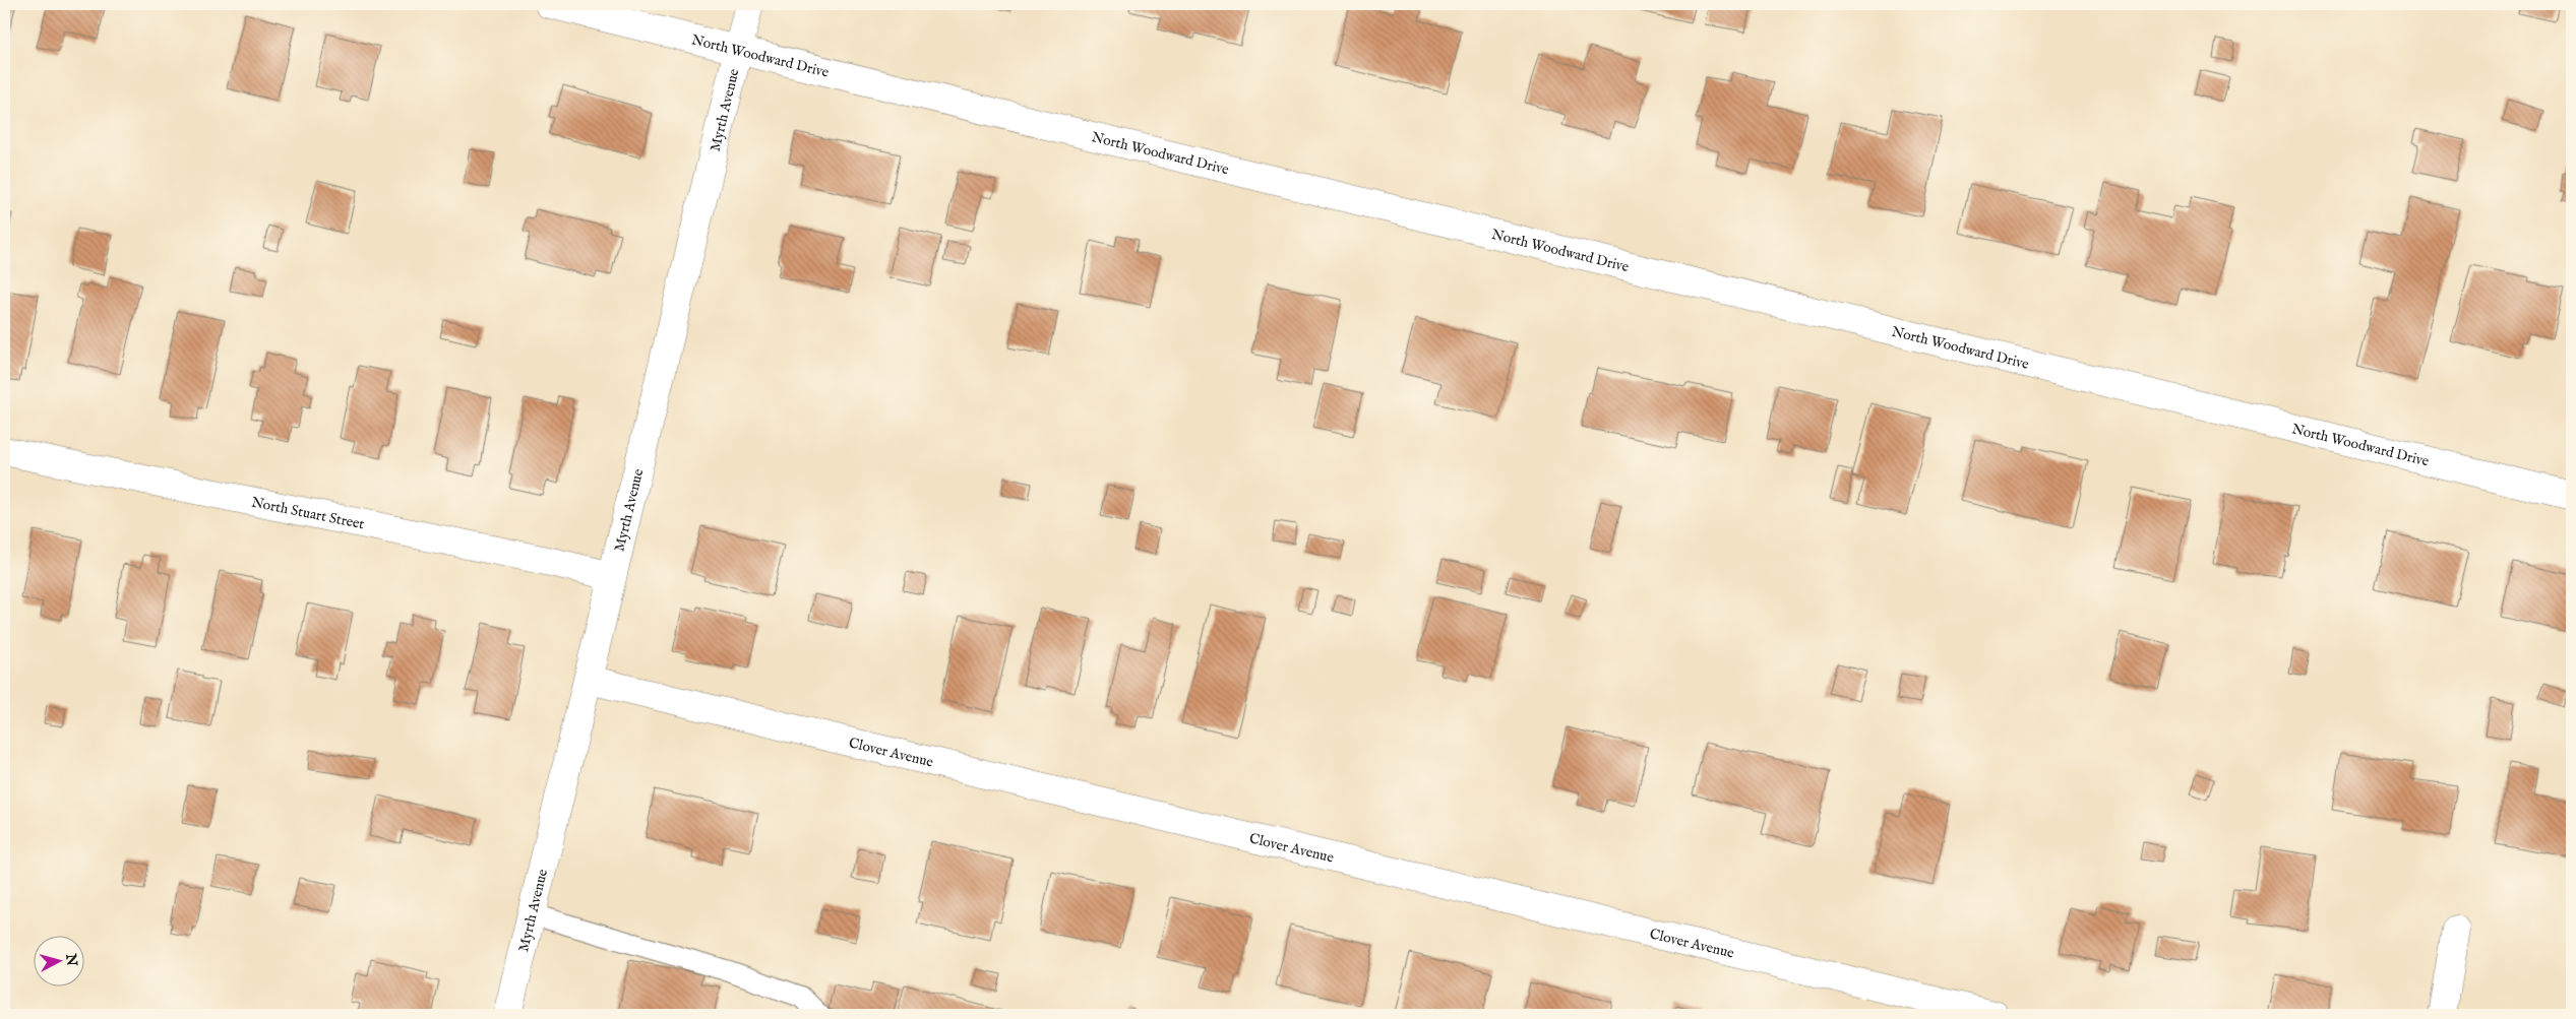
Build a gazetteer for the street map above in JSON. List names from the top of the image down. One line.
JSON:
{"streets":{"street":["North Woodward Drive","Myrth Avenue","North Stuart Street","Clover Avenue"]},"crossings":[["North Woodward Drive","Myrth Avenue"],["Myrth Avenue","North Stuart Street"],["Myrth Avenue","Clover Avenue"]],"north":"right"}
